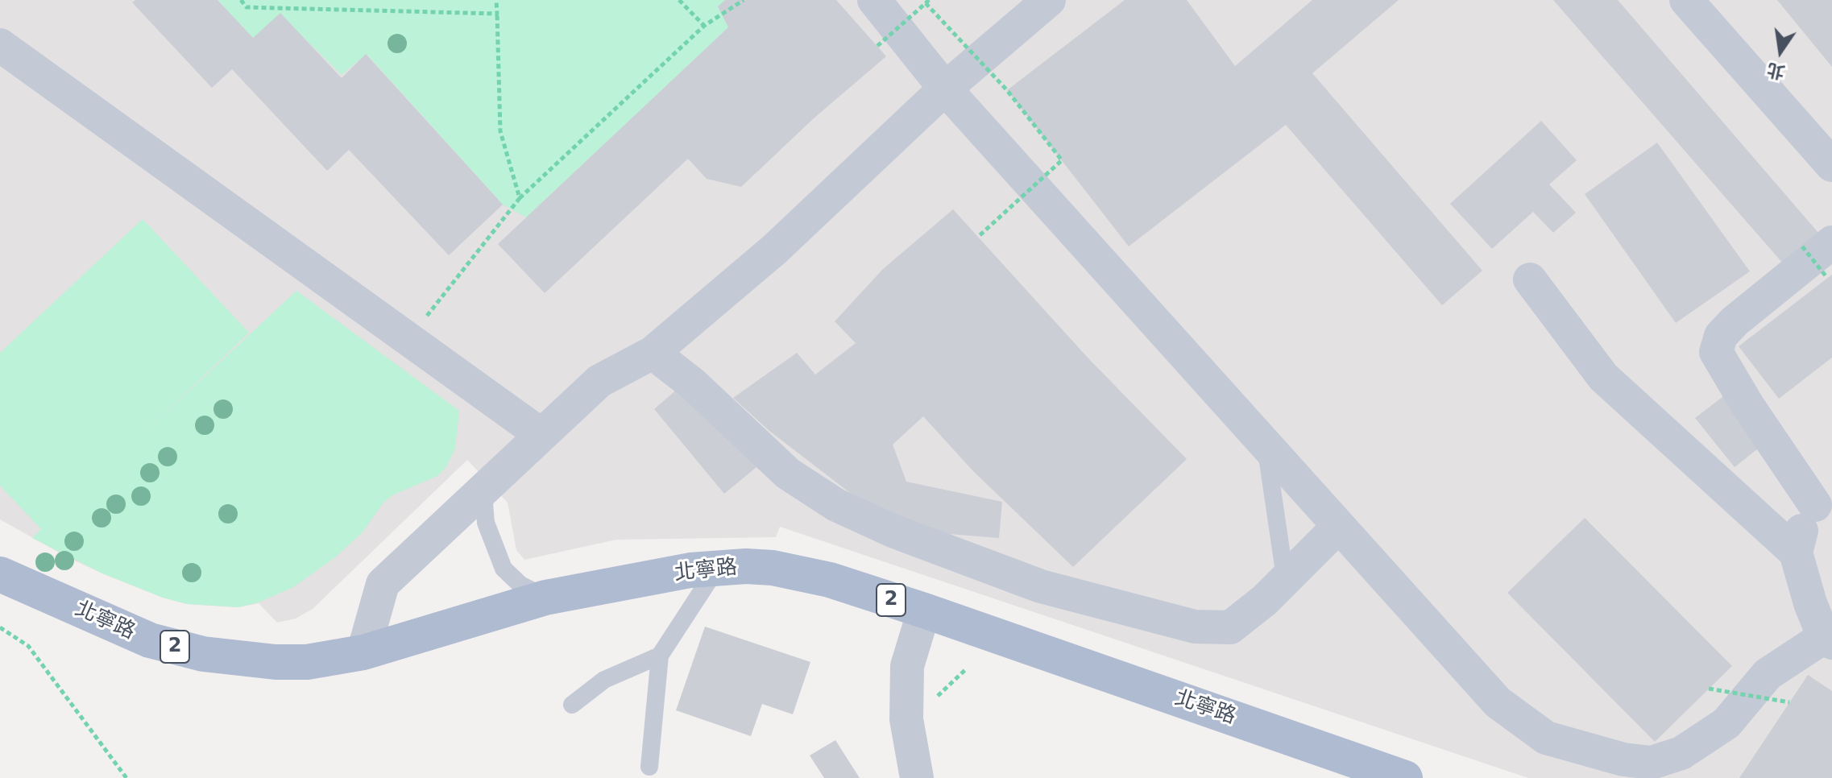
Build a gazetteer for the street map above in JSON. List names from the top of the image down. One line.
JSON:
{"streets":{"main road":["北寧路","2"]},"north":"bottom"}
